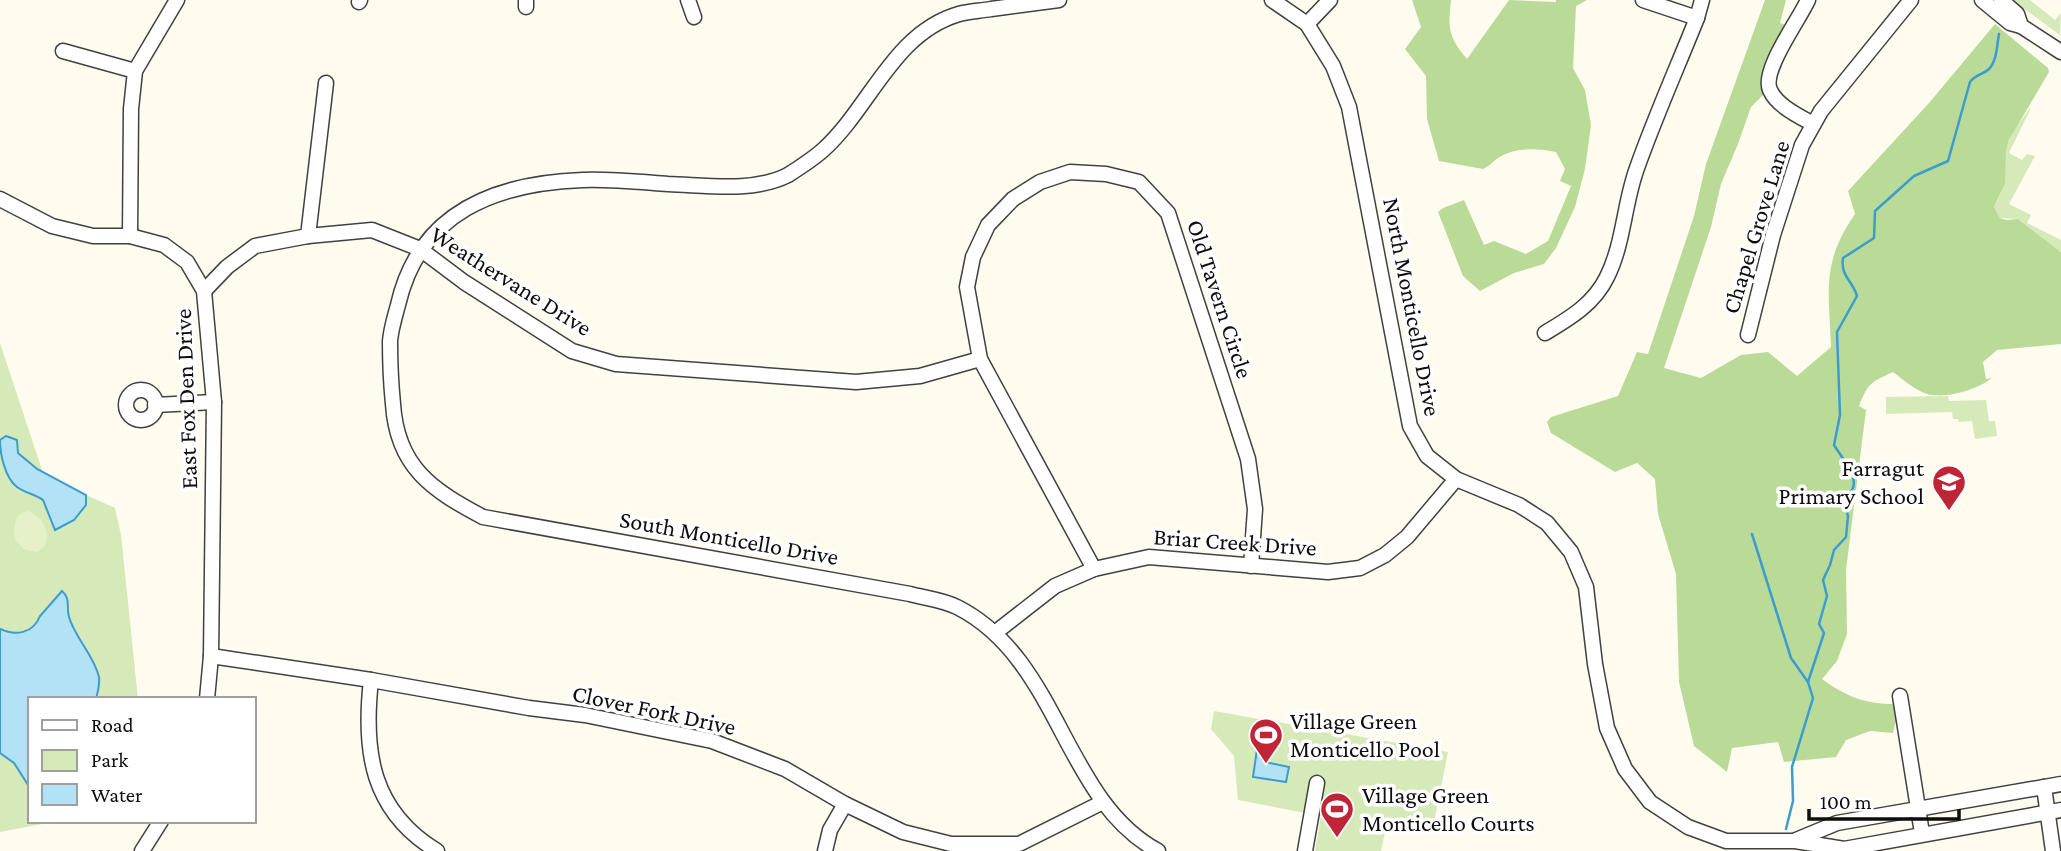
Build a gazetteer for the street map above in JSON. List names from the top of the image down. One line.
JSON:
{"streets":{"street":["Chapel Grove Lane","Weathervane Drive","Old Tavern Circle","North Monticello Drive","East Fox Den Drive","South Monticello Drive","Briar Creek Drive","Clover Fork Drive"]},"crossings":[["Weathervane Drive","Old Tavern Circle"],["Weathervane Drive","East Fox Den Drive"],["Weathervane Drive","South Monticello Drive"],["Old Tavern Circle","Briar Creek Drive"],["North Monticello Drive","Briar Creek Drive"],["East Fox Den Drive","Clover Fork Drive"],["South Monticello Drive","Briar Creek Drive"],["South Monticello Drive","Clover Fork Drive"]],"places":{"school or university":["Farragut Primary School"],"sports":["Village Green Monticello Pool","Village Green Monticello Courts"]},"legend":["Road","Park","Water"],"scale_bar":"100 m"}
